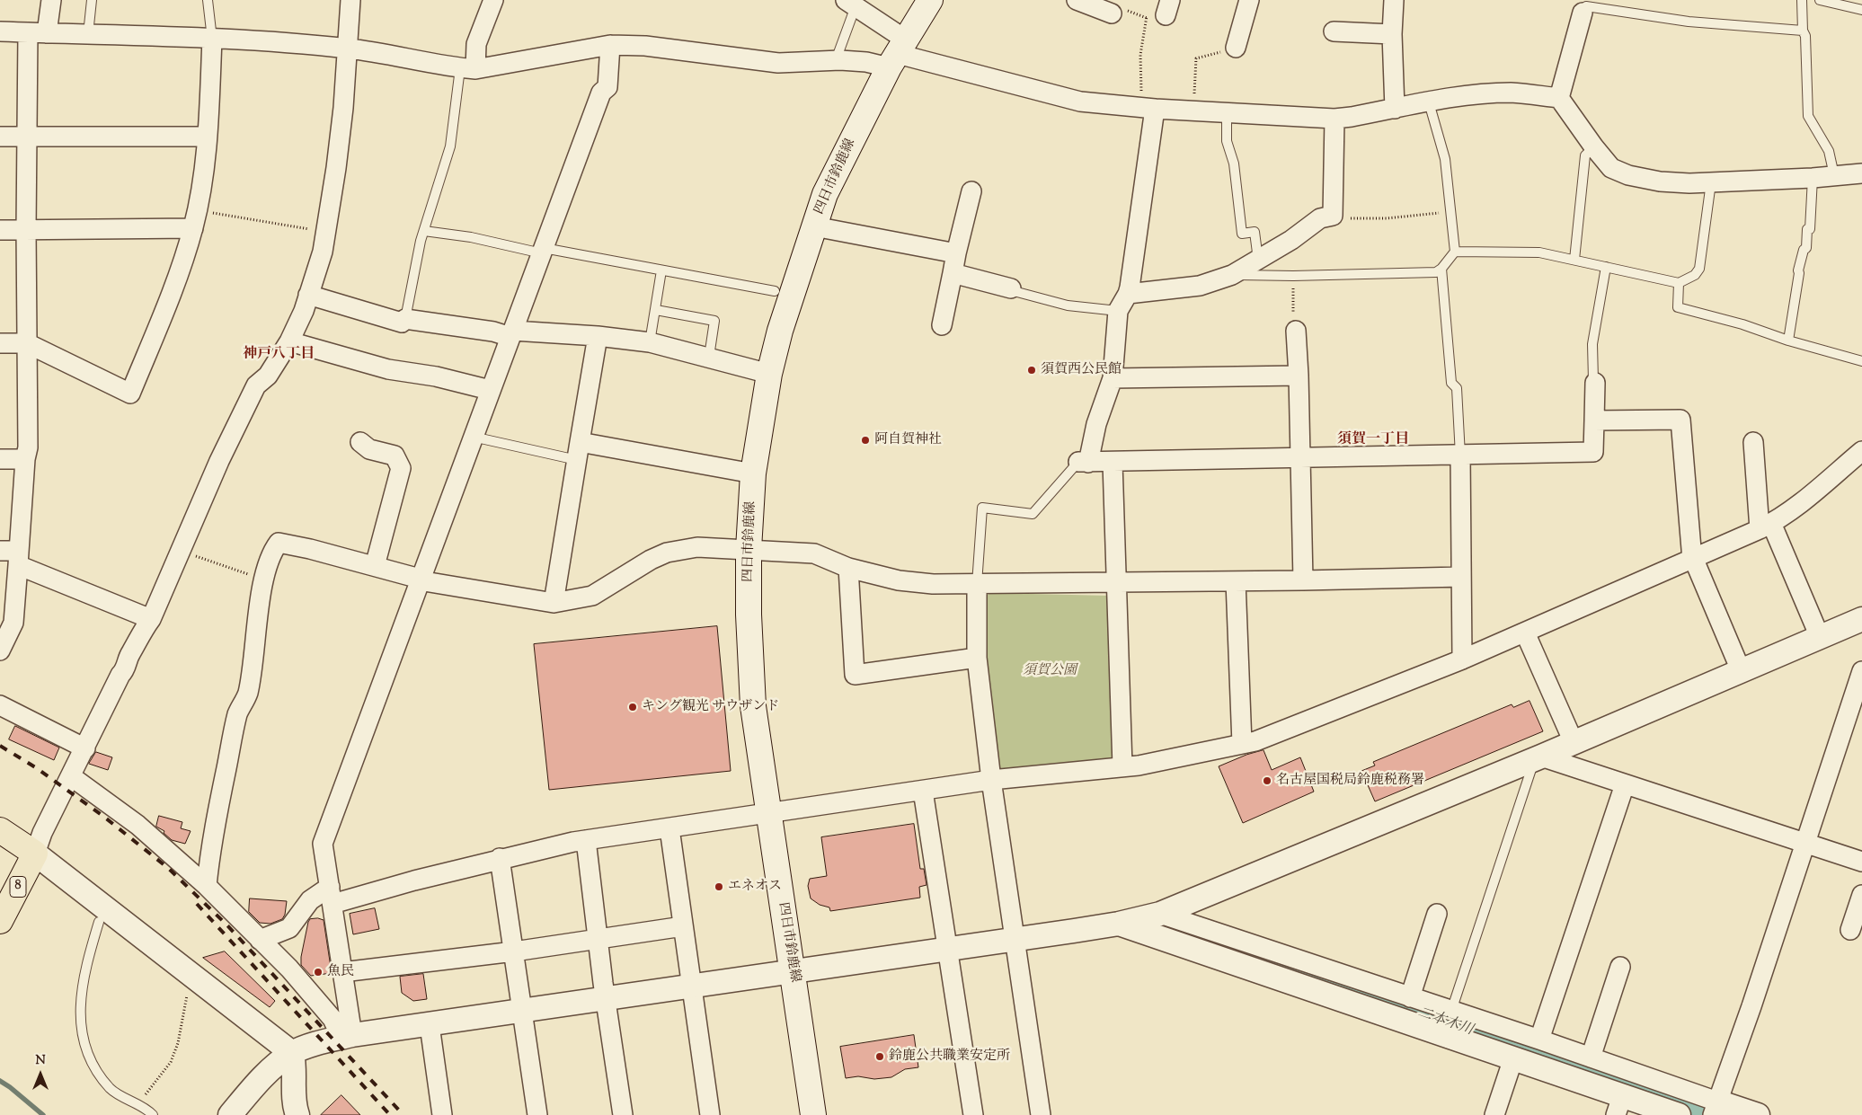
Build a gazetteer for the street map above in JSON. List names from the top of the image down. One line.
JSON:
{"streets":{"main road":["四日市鈴鹿線","8"]},"districts":["神戸八丁目","須賀一丁目"],"water":["二本木川"],"parks":["須賀公園"],"places":["須賀西公民館","阿自賀神社","キング観光 サウザンド","名古屋国税局鈴鹿税務署","エネオス","魚民","鈴鹿公共職業安定所"],"north":"top"}
